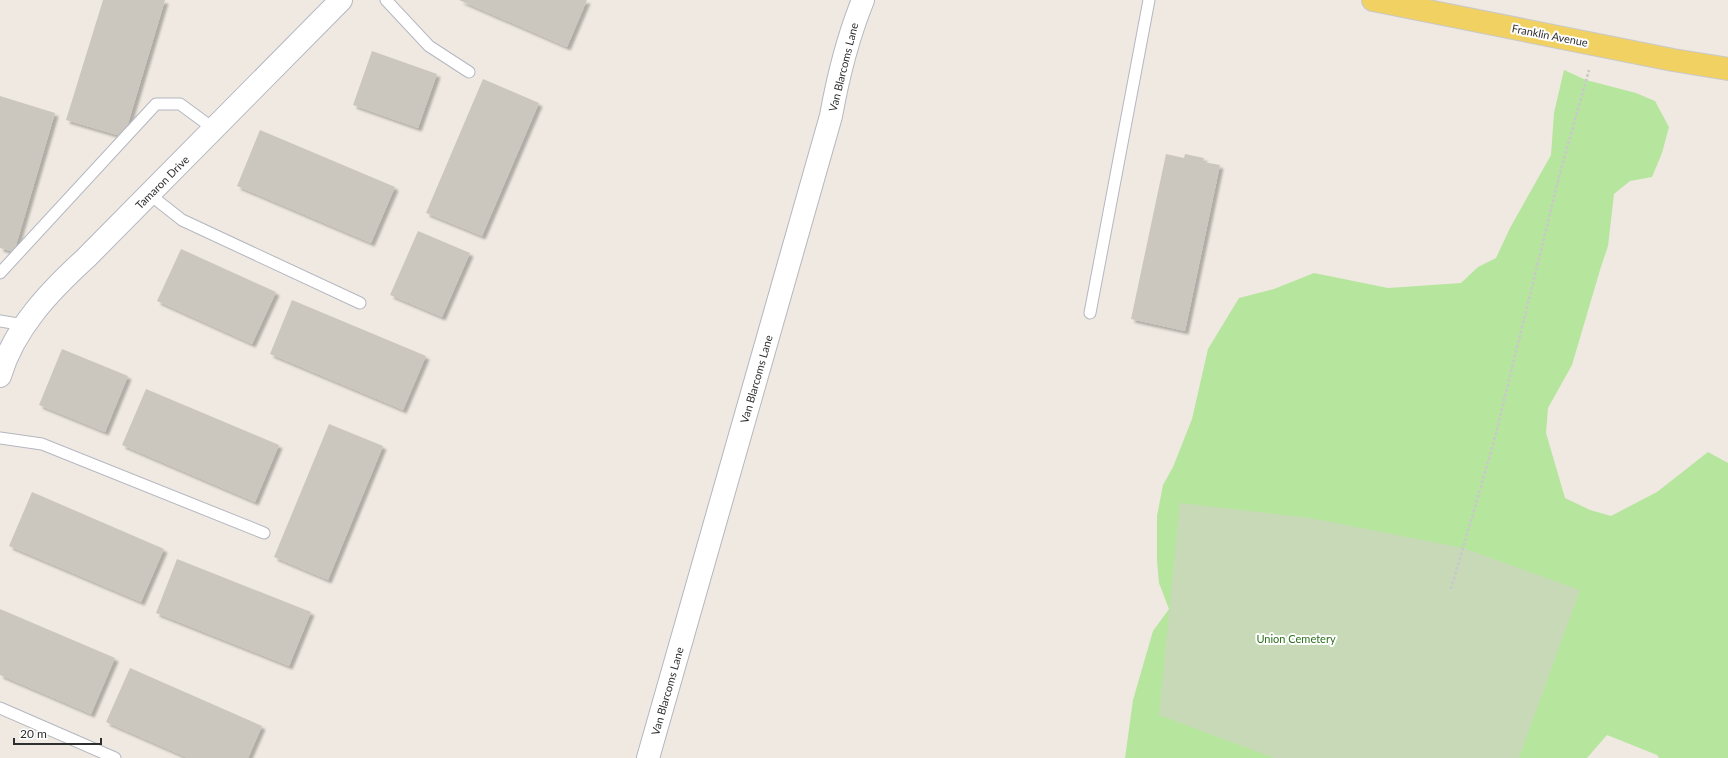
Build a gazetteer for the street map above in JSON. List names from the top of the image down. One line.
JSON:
{"streets":{"main road":["Franklin Avenue"],"street":["Van Blarcoms Lane","Tamaron Drive"]},"parks":["Union Cemetery"],"scale_bar":"20 m"}
